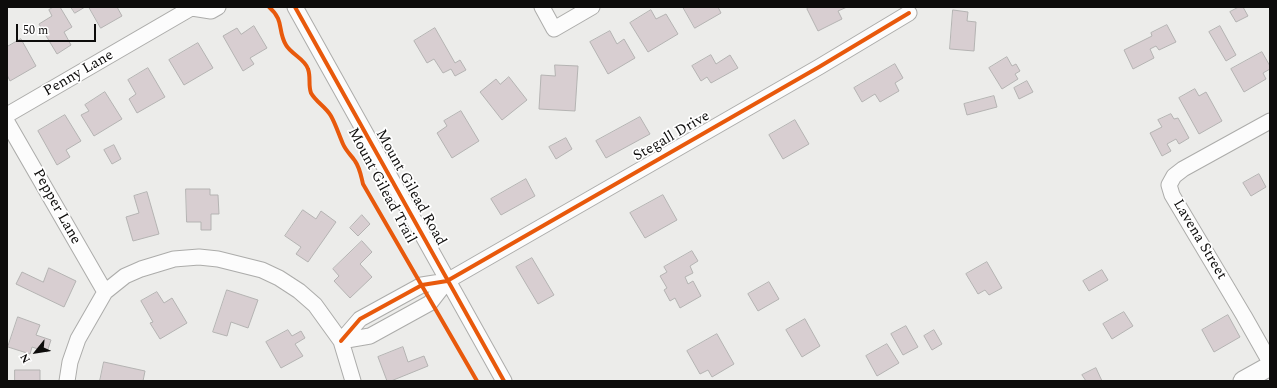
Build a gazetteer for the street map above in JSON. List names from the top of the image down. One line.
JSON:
{"streets":{"street":["Penny Lane","Stegall Drive","Mount Gilead Road","Pepper Lane","Lavena Street"],"cycle path":["Mount Gilead Trail"]},"crossings":[["Stegall Drive","Mount Gilead Road"]],"scale_bar":"50 m","north":"bottom left"}
